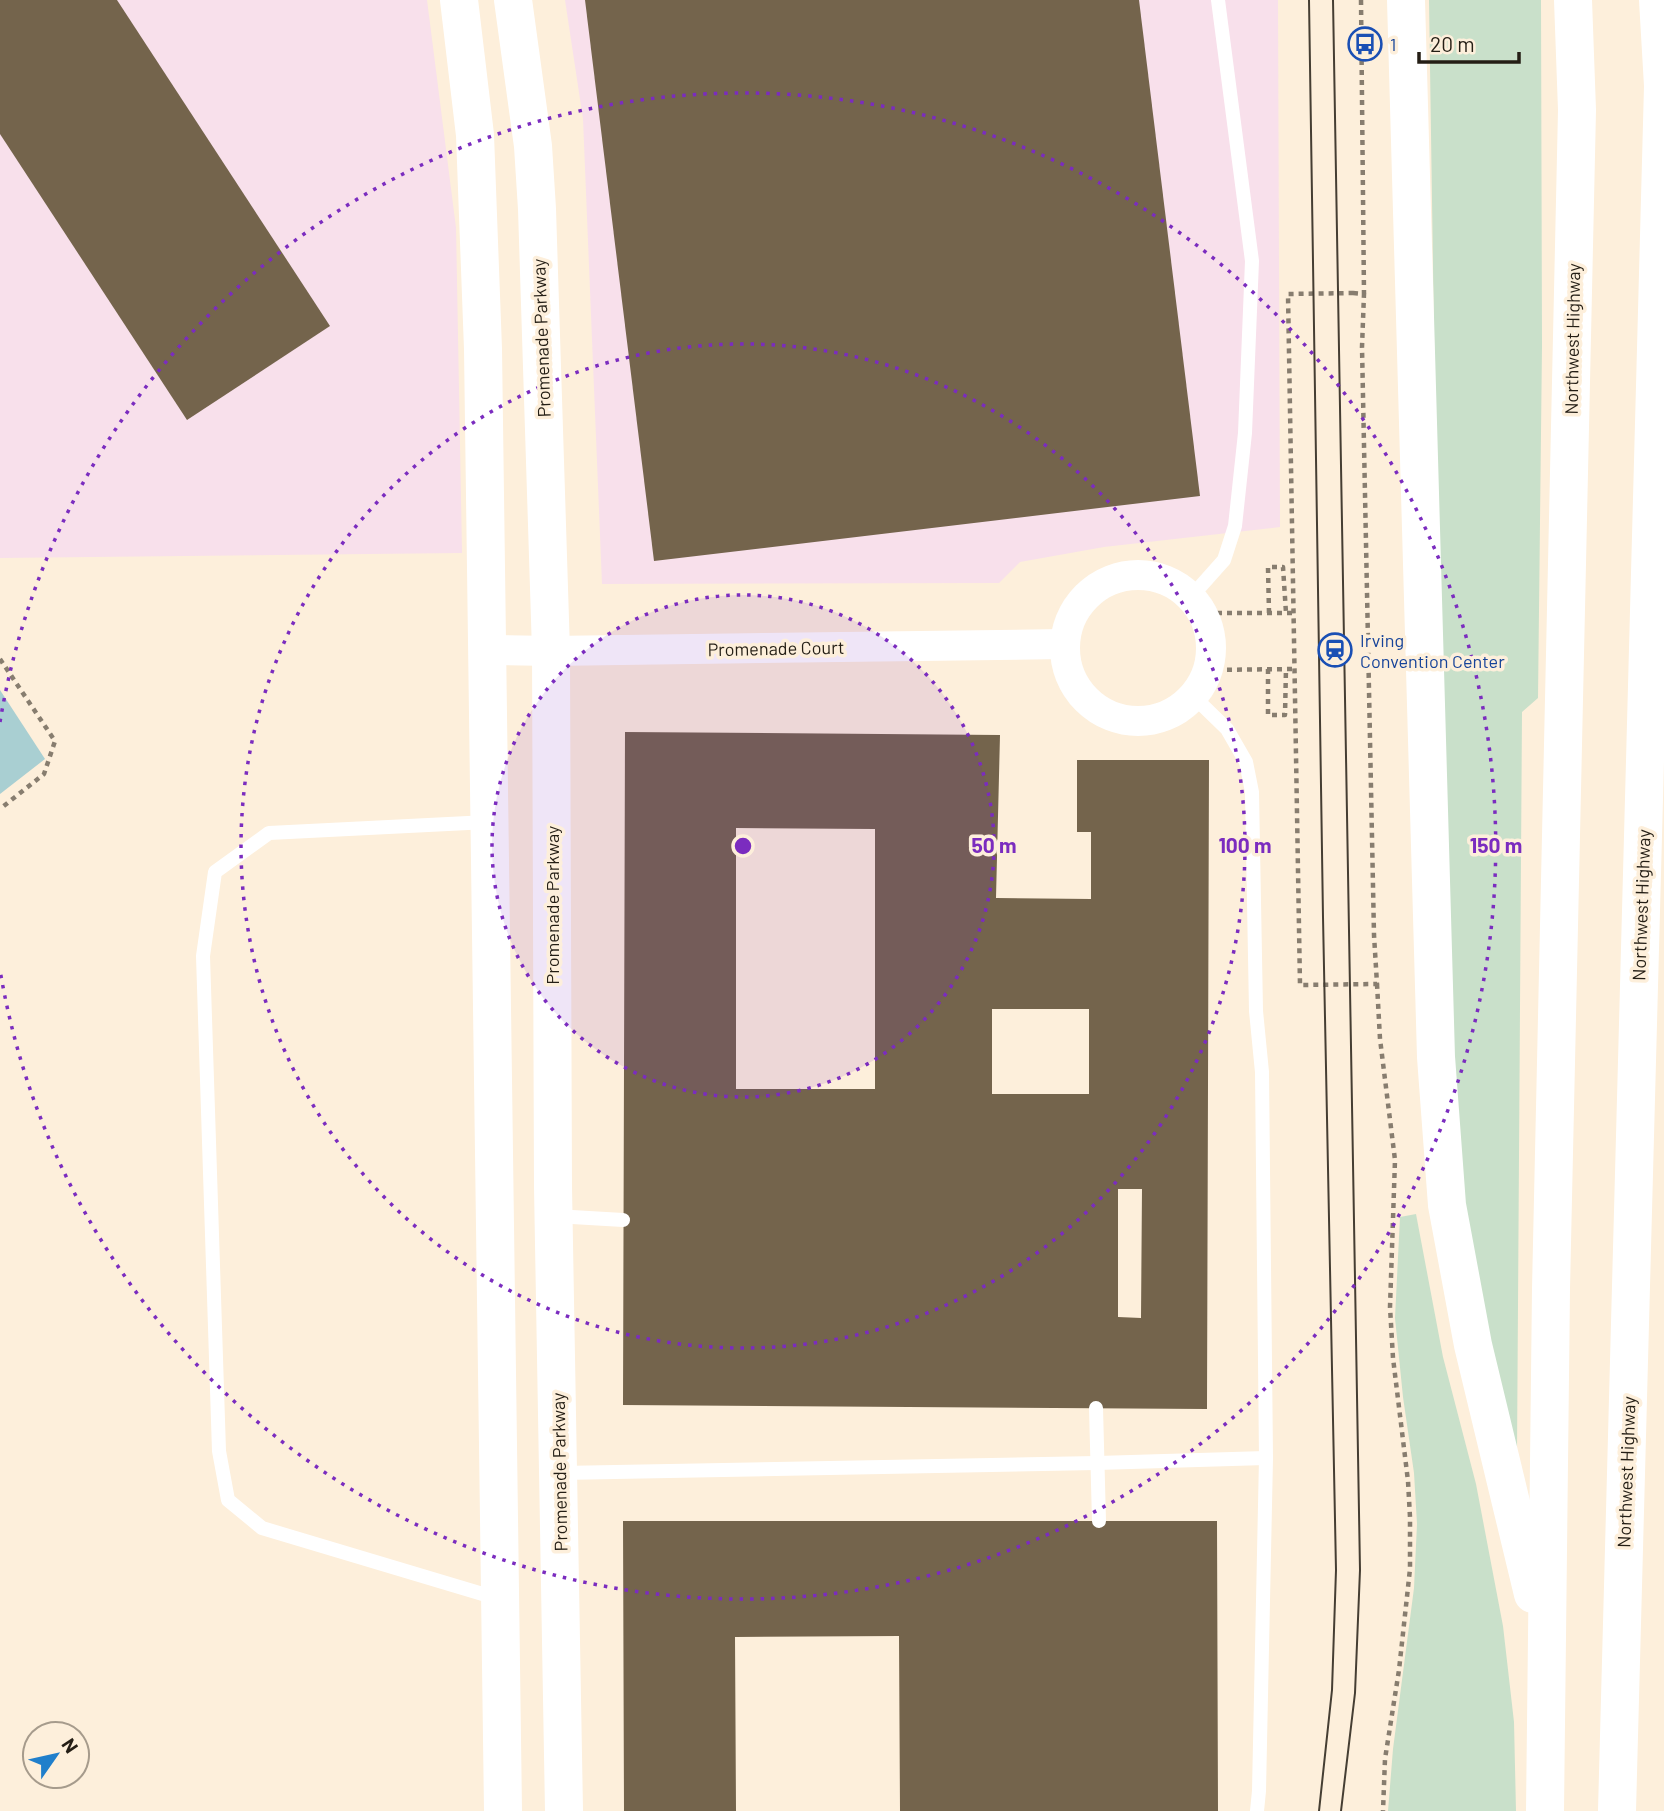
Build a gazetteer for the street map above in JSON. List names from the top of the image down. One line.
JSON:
{"streets":{"main road":["Promenade Parkway","Northwest Highway"],"street":["Promenade Court"]},"crossings":[["Promenade Parkway","Promenade Court"]],"places":{"bus stop":["1"],"station":["Irving Convention Center"]},"scale_bar":"20 m","north":"top right","rings":["50 m","100 m","150 m"]}
